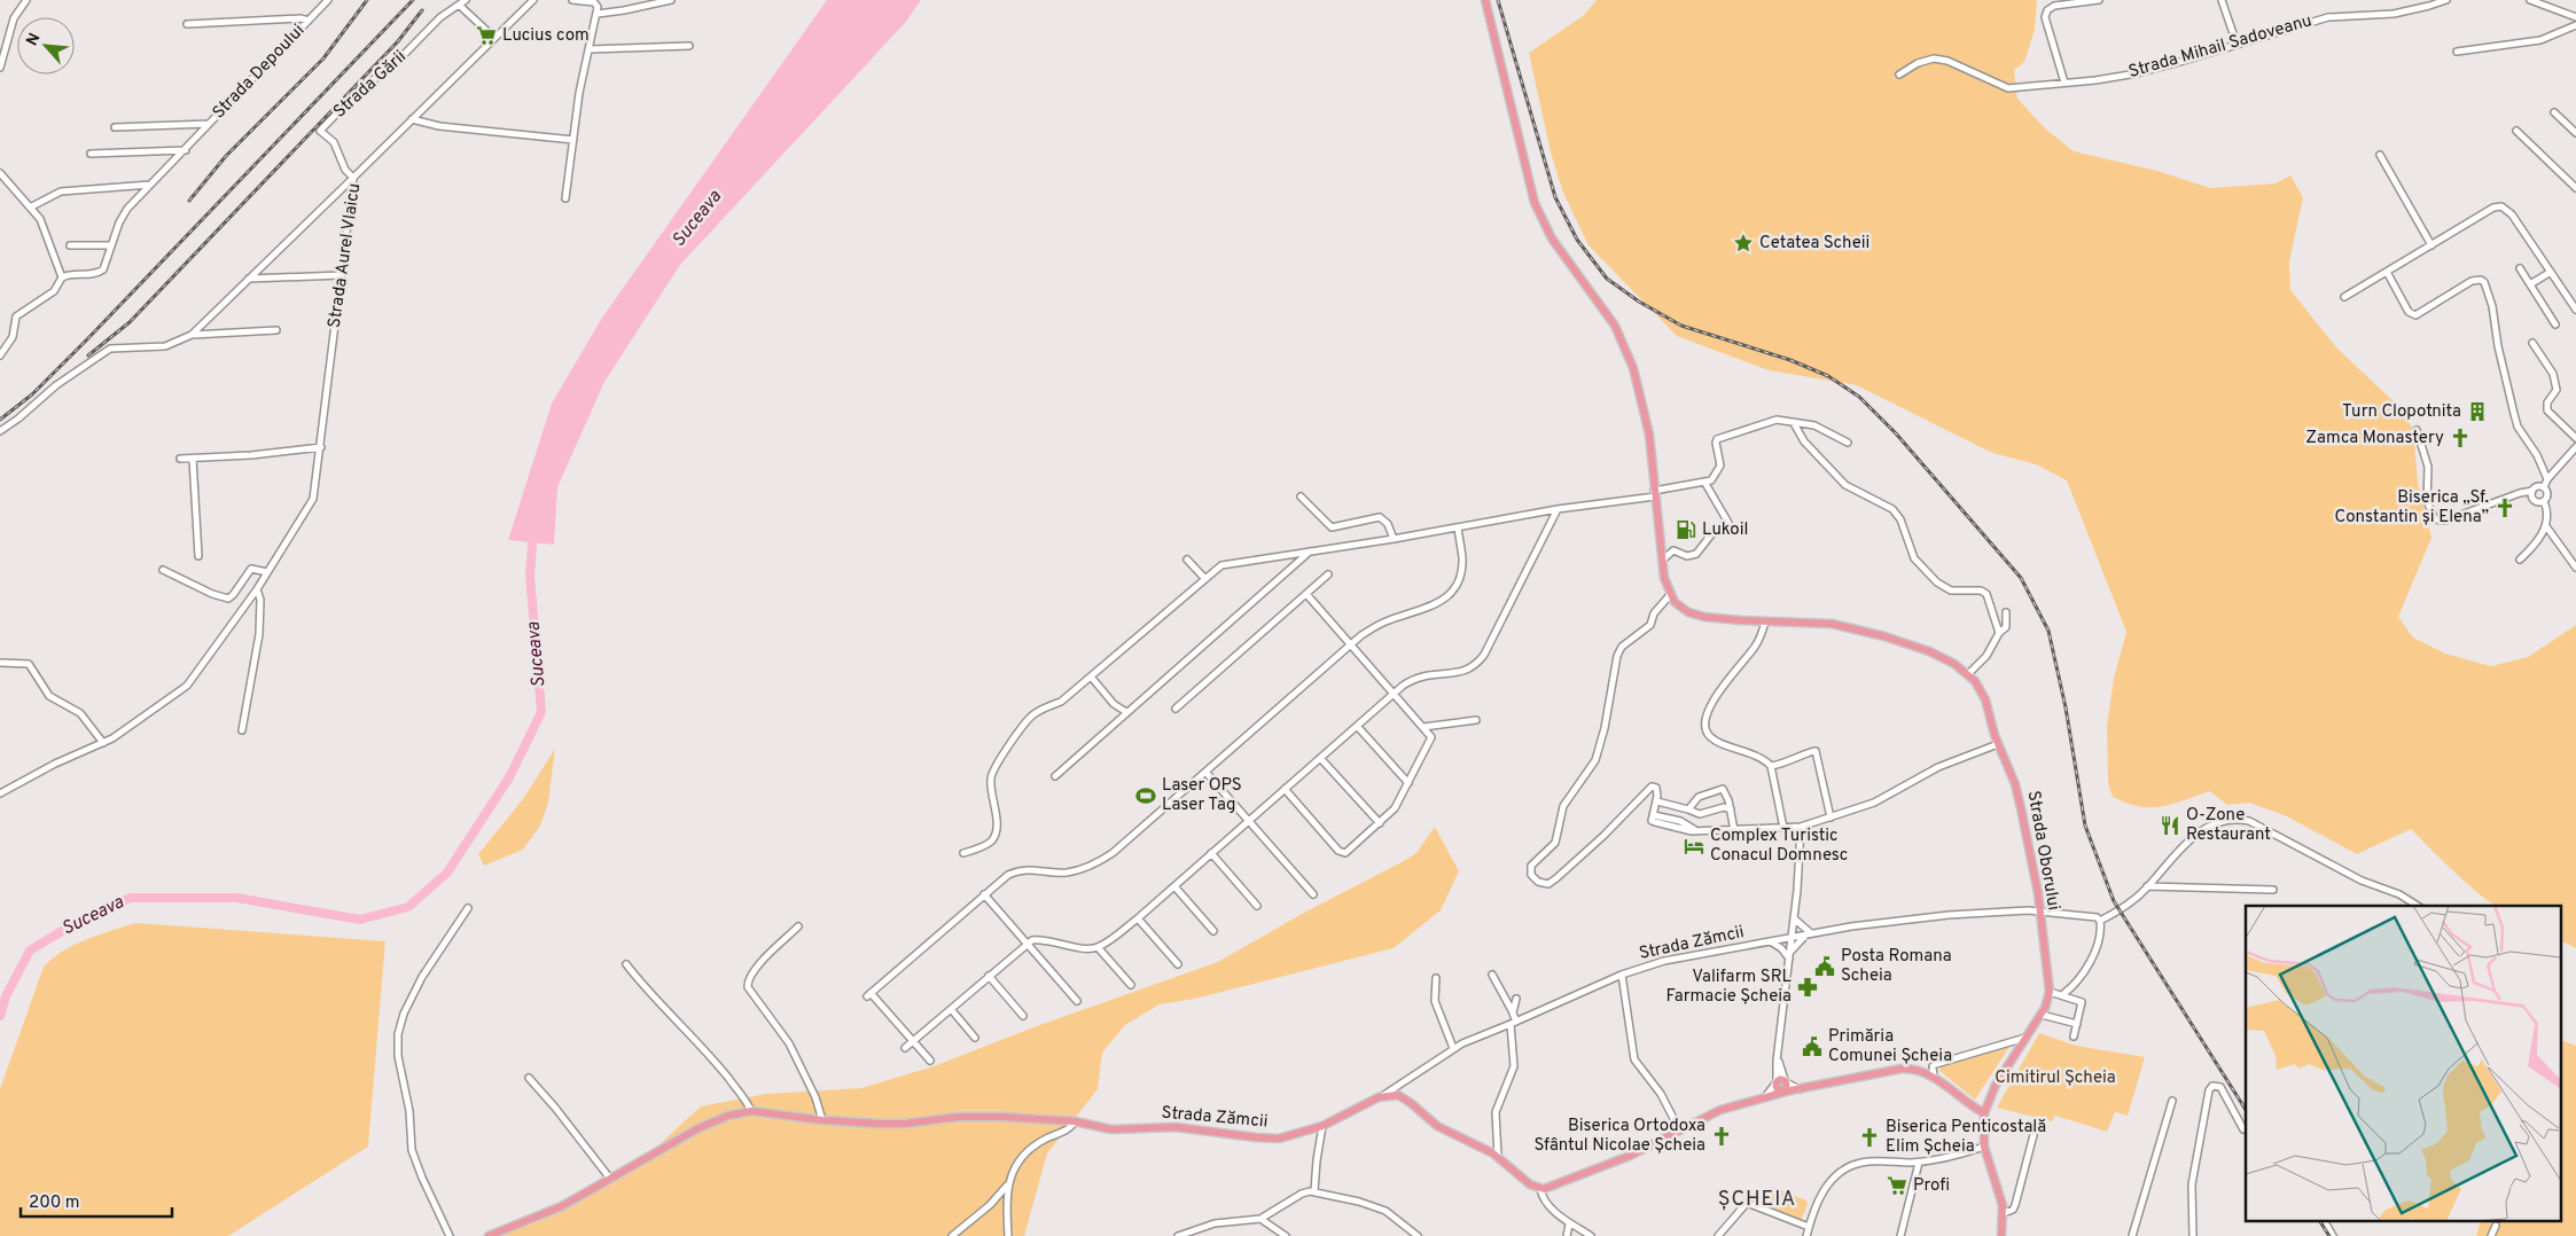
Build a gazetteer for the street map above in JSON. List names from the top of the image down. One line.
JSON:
{"streets":{"main road":["Strada Oborului","Strada Zămcii"],"street":["Strada Mihail Sadoveanu","Strada Depoului","Strada Gării","Strada Aurel Vlaicu"]},"crossings":[["Strada Gării","Strada Aurel Vlaicu"],["Strada Oborului","Strada Zămcii"]],"districts":["ȘCHEIA"],"water":["Suceava"],"parks":["Cimitirul Șcheia"],"places":{"supermarket":["Lucius com","Profi"],"place":["Cetatea Scheii"],"building":["Turn Clopotnita"],"church":["Zamca Monastery","Biserica „Sf. Constantin și Elena”","Biserica Ortodoxa Sfântul Nicolae Șcheia","Biserica Penticostală Elim Șcheia"],"fuel station":["Lukoil"],"sports":["Laser OPS Laser Tag"],"restaurant":["O-Zone Restaurant"],"hotel":["Complex Turistic Conacul Domnesc"],"public building":["Posta Romana Scheia","Primăria Comunei Șcheia"],"pharmacy":["Valifarm SRL Farmacie Șcheia"]},"scale_bar":"200 m","north":"top left"}
